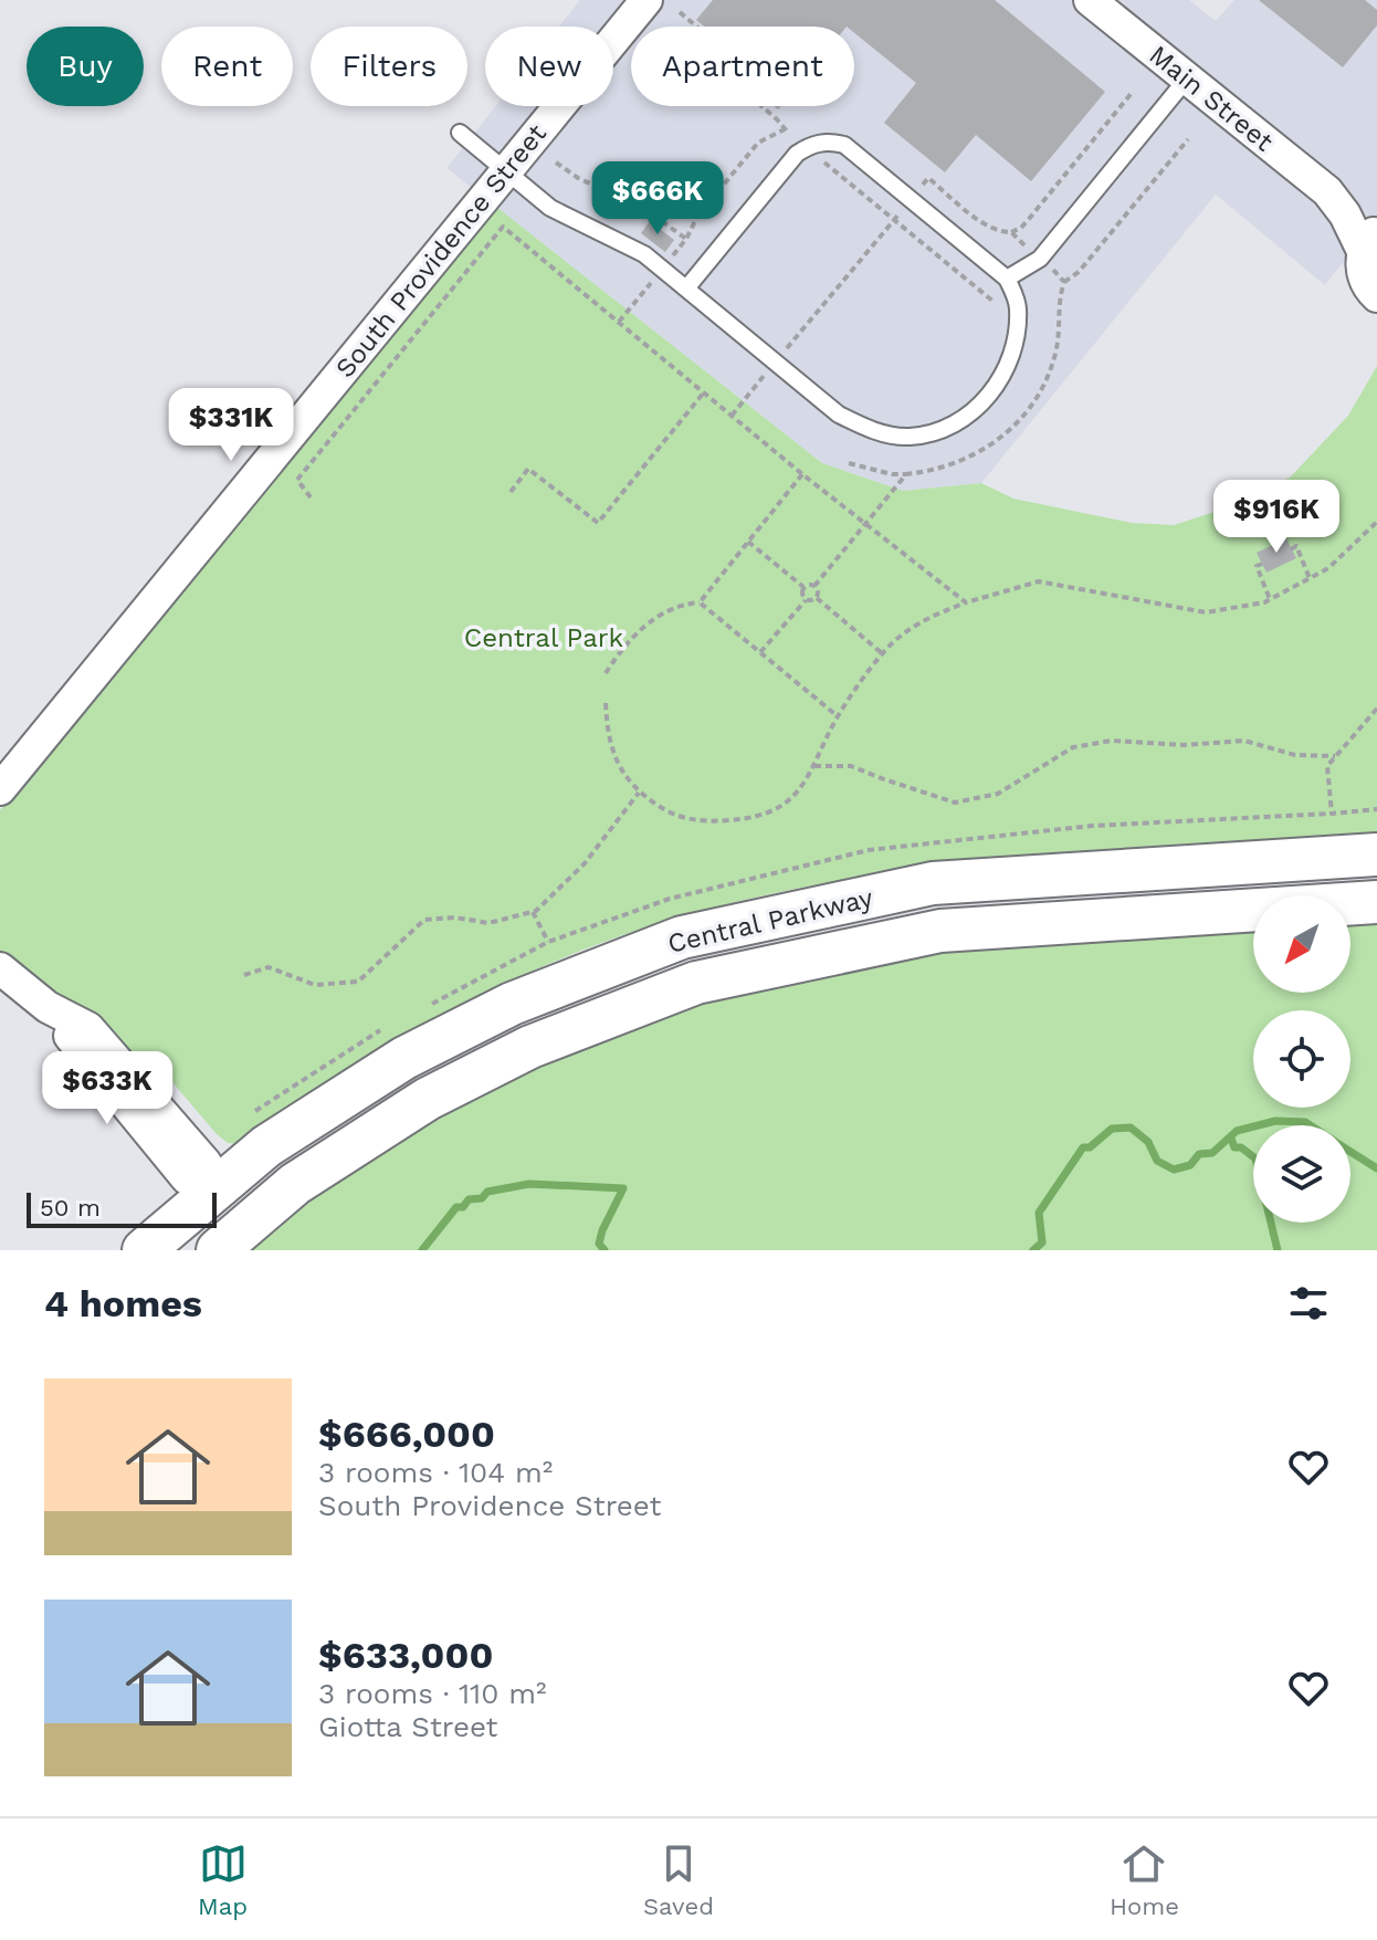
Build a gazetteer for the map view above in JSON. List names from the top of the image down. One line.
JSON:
{"streets":{"main road":["Central Parkway"],"street":["Main Street","South Providence Street"]},"parks":["Central Park"],"scale_bar":"50 m","north":"bottom left","page":{"chip":["Buy","Rent","Filters","New","Apartment"],"price":["$666K","$331K","$916K","$633K"],"scale":"50 m","heading":"4 homes","list":[{"name":"$666,000","note":"3 rooms · 104 m² · South Providence Street"},{"name":"$633,000","note":"3 rooms · 110 m² · Giotta Street"}],"tabs":["Map","Saved","Home"]}}
